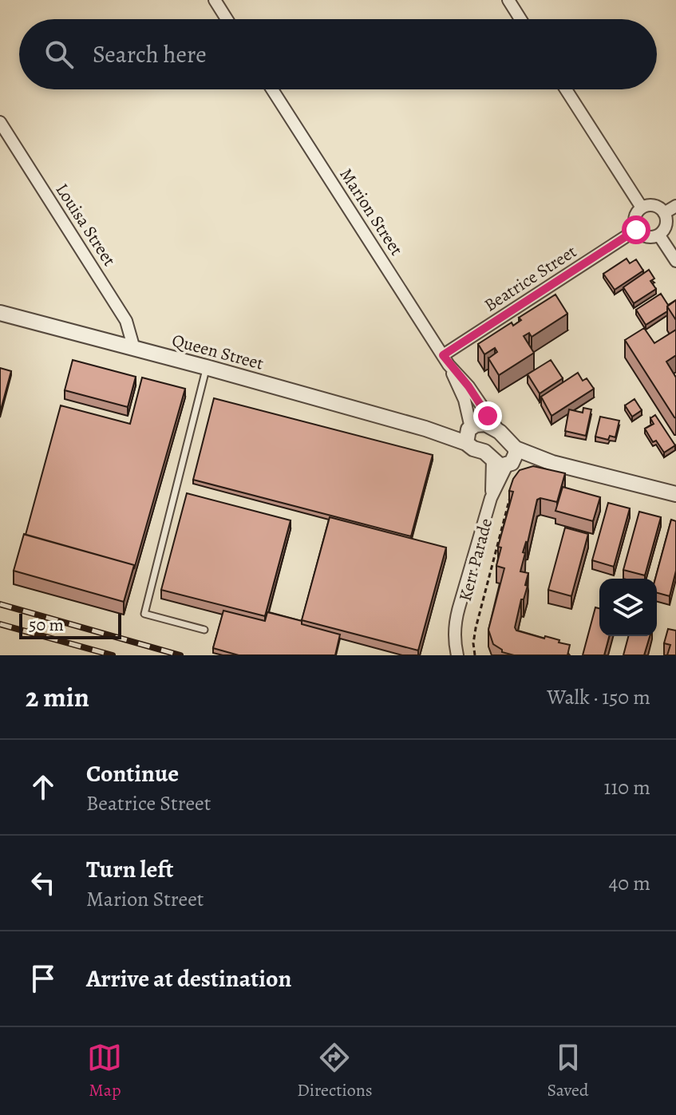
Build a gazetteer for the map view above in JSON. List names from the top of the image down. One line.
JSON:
{"streets":{"street":["Marion Street","Louisa Street","Beatrice Street","Queen Street","Kerr Parade"]},"crossings":[["Marion Street","Beatrice Street"],["Marion Street","Queen Street"],["Louisa Street","Queen Street"]],"scale_bar":"50 m","page":{"search":"Search here","scale":"50 m","heading":["2 min","Walk · 150 m"],"list":[["Continue","Beatrice Street","110 m"],["Turn left","Marion Street","40 m"],"Arrive at destination"],"nav":["Map","Directions","Saved"]}}
